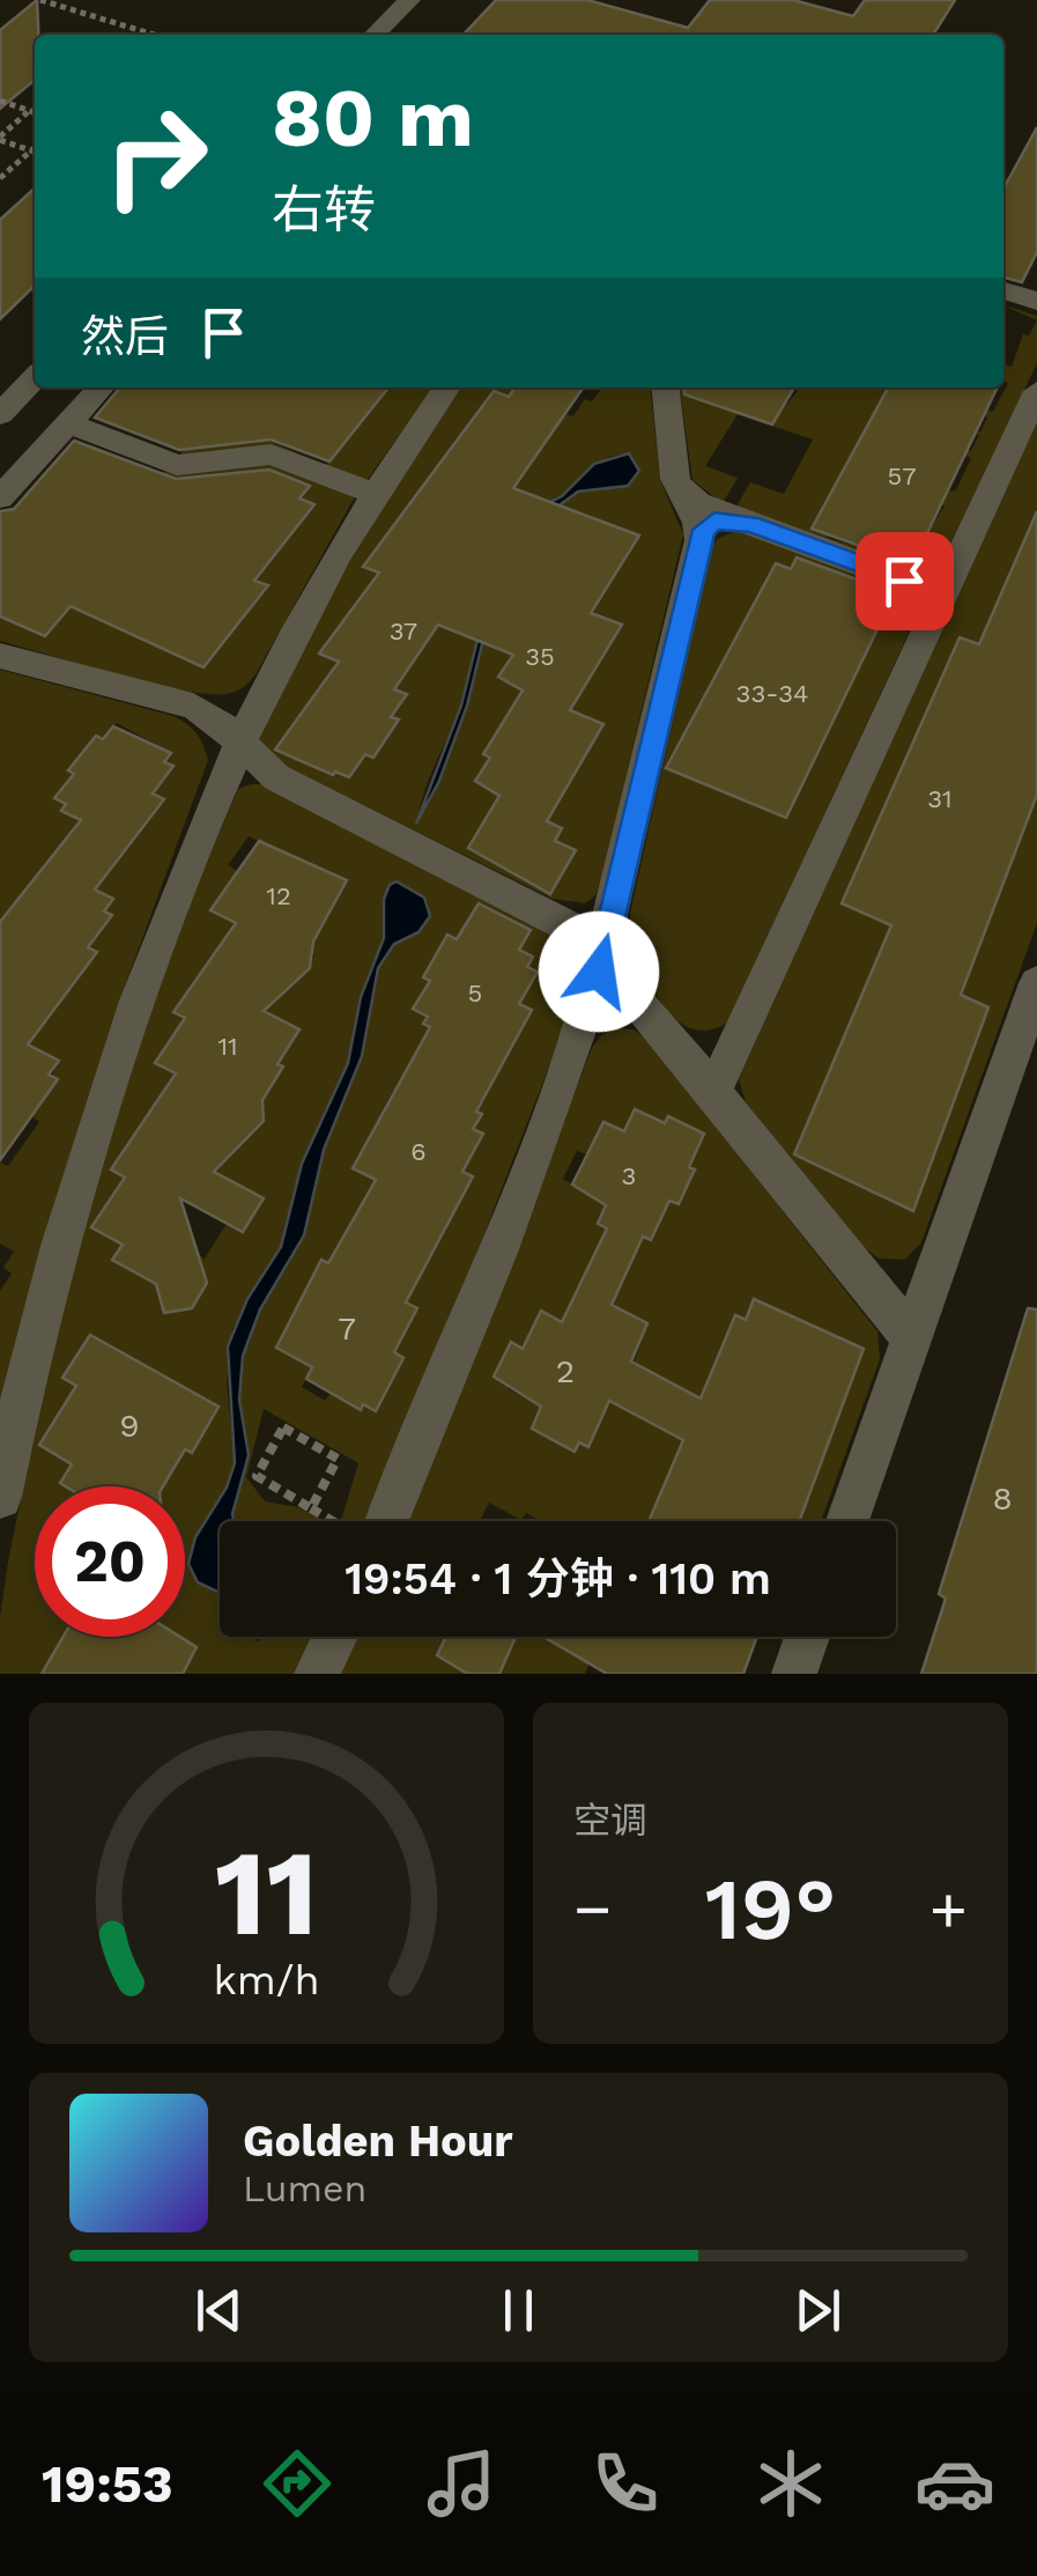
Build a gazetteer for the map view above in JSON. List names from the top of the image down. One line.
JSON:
{"house_numbers":["57","37","35","33-34","31","12","5","11","6","3","7","2","9","8"],"page":{"turn":["80 m","右转"],"then":"然后","limit":"20","trip":"19:54 · 1 分钟 · 110 m","tile":"空调","heat":["−","19°","+"],"song":["Golden Hour","Lumen"],"tabs":"19:53","gauge":["11","km/h"]}}
